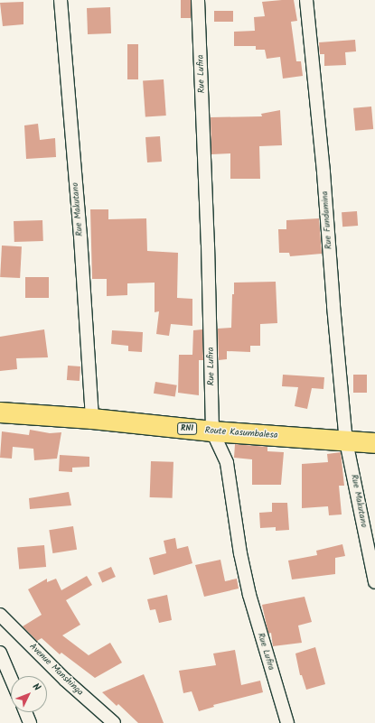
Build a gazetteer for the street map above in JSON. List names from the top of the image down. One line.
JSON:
{"streets":{"highway":["RN1","Route Kasumbalesa"],"street":["Rue Lufira","Rue Makutano","Rue Fundamina","Avenue Manshinga"]},"crossings":[["Rue Lufira","Route Kasumbalesa"],["Rue Makutano","Rue Fundamina"],["Rue Makutano","Route Kasumbalesa"],["Rue Fundamina","Route Kasumbalesa"]],"north":"top right"}
